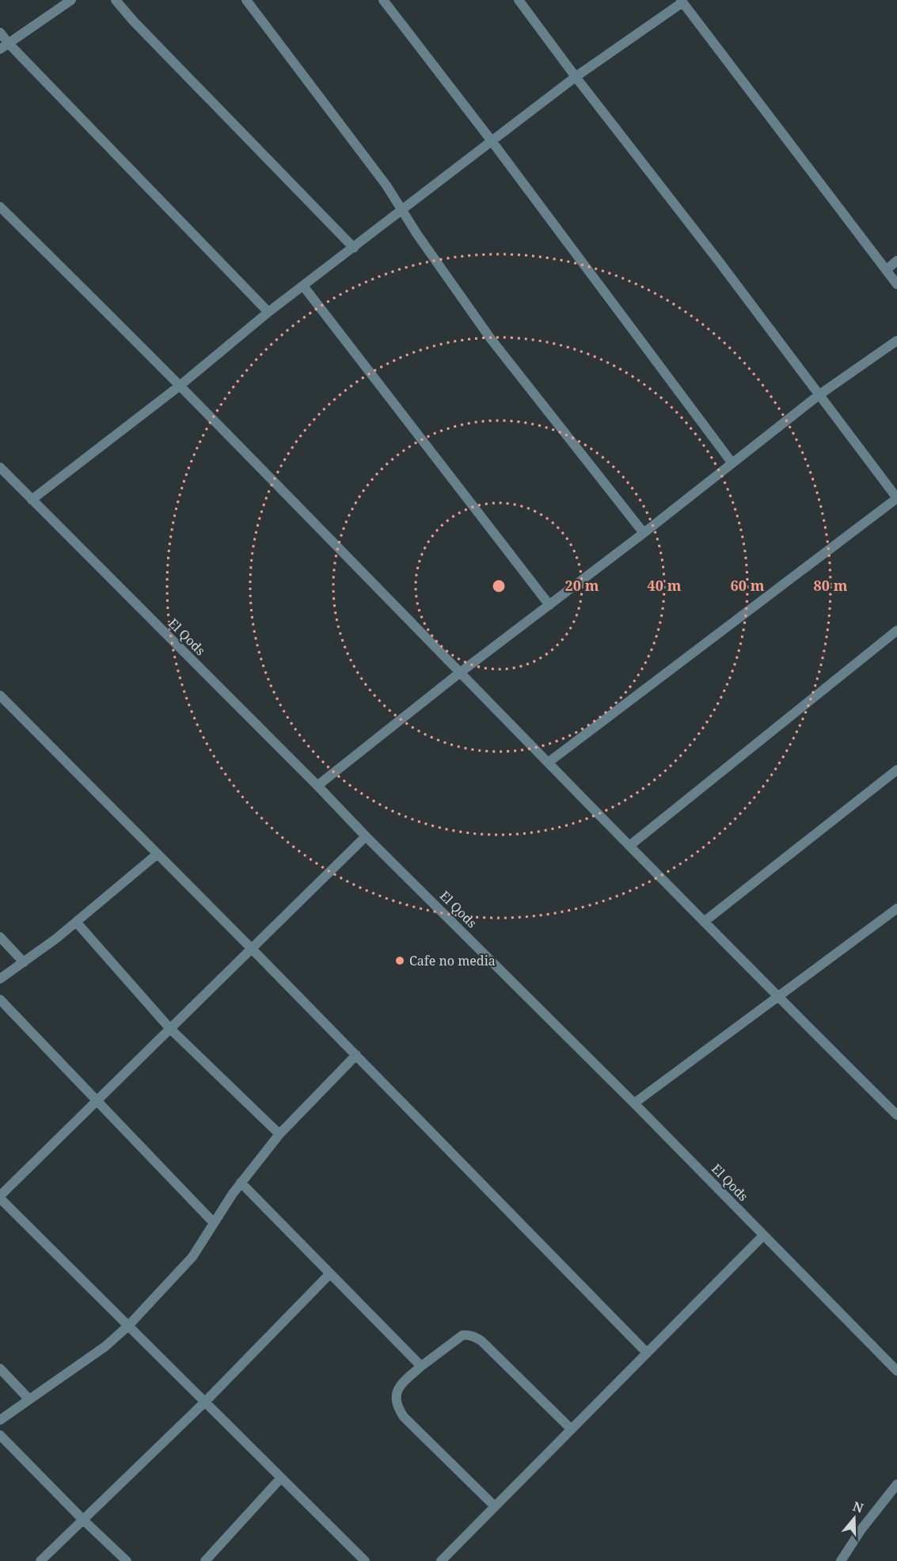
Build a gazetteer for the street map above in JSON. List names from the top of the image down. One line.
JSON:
{"streets":{"street":["El Qods"]},"places":["Cafe no media"],"north":"top","rings":["20 m","40 m","60 m","80 m"]}
